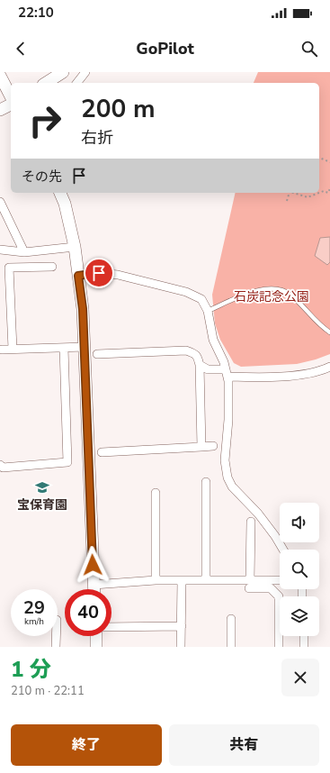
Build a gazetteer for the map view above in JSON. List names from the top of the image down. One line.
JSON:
{"parks":["石炭記念公園"],"places":{"school or university":["宝保育園"]},"page":{"status":"22:10","header":"GoPilot","turn":["200 m","右折"],"then":"その先","speed":"29 km/h","limit":"40","heading":["1 分","210 m · 22:11"],"buttons":["終了","共有"]}}
